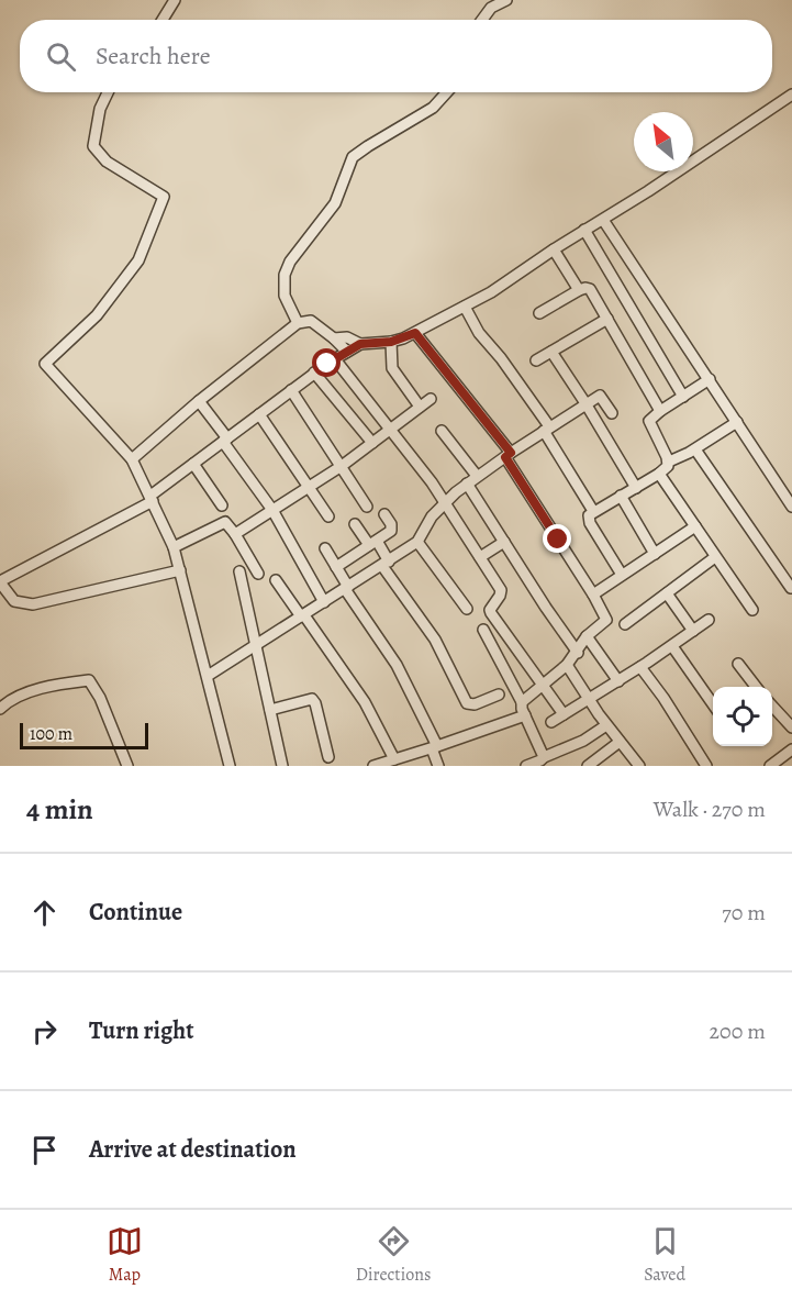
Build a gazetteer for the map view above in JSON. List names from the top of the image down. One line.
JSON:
{"scale_bar":"100 m","north":"top left","page":{"search":"Search here","scale":"100 m","heading":["4 min","Walk · 270 m"],"list":[["Continue","70 m"],["Turn right","200 m"],"Arrive at destination"],"nav":["Map","Directions","Saved"]}}
